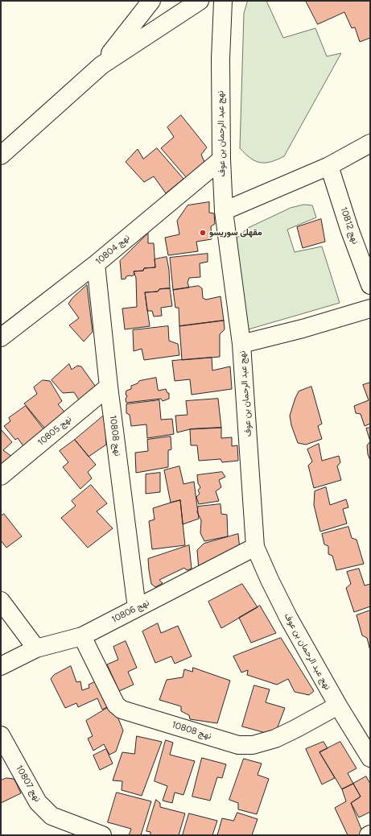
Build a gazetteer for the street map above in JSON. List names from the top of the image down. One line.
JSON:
{"streets":{"street":["نهج عبد الرحمان بن عوف","نهج 10812","نهج 10804","نهج 10805","نهج 10808","نهج 10806","نهج 10807"]},"crossings":[["نهج عبد الرحمان بن عوف","نهج 10804"],["نهج عبد الرحمان بن عوف","نهج 10808"],["نهج عبد الرحمان بن عوف","نهج 10806"],["نهج 10804","نهج 10808"],["نهج 10805","نهج 10808"],["نهج 10808","نهج 10806"]],"places":["مقهلى سوريسو"]}
